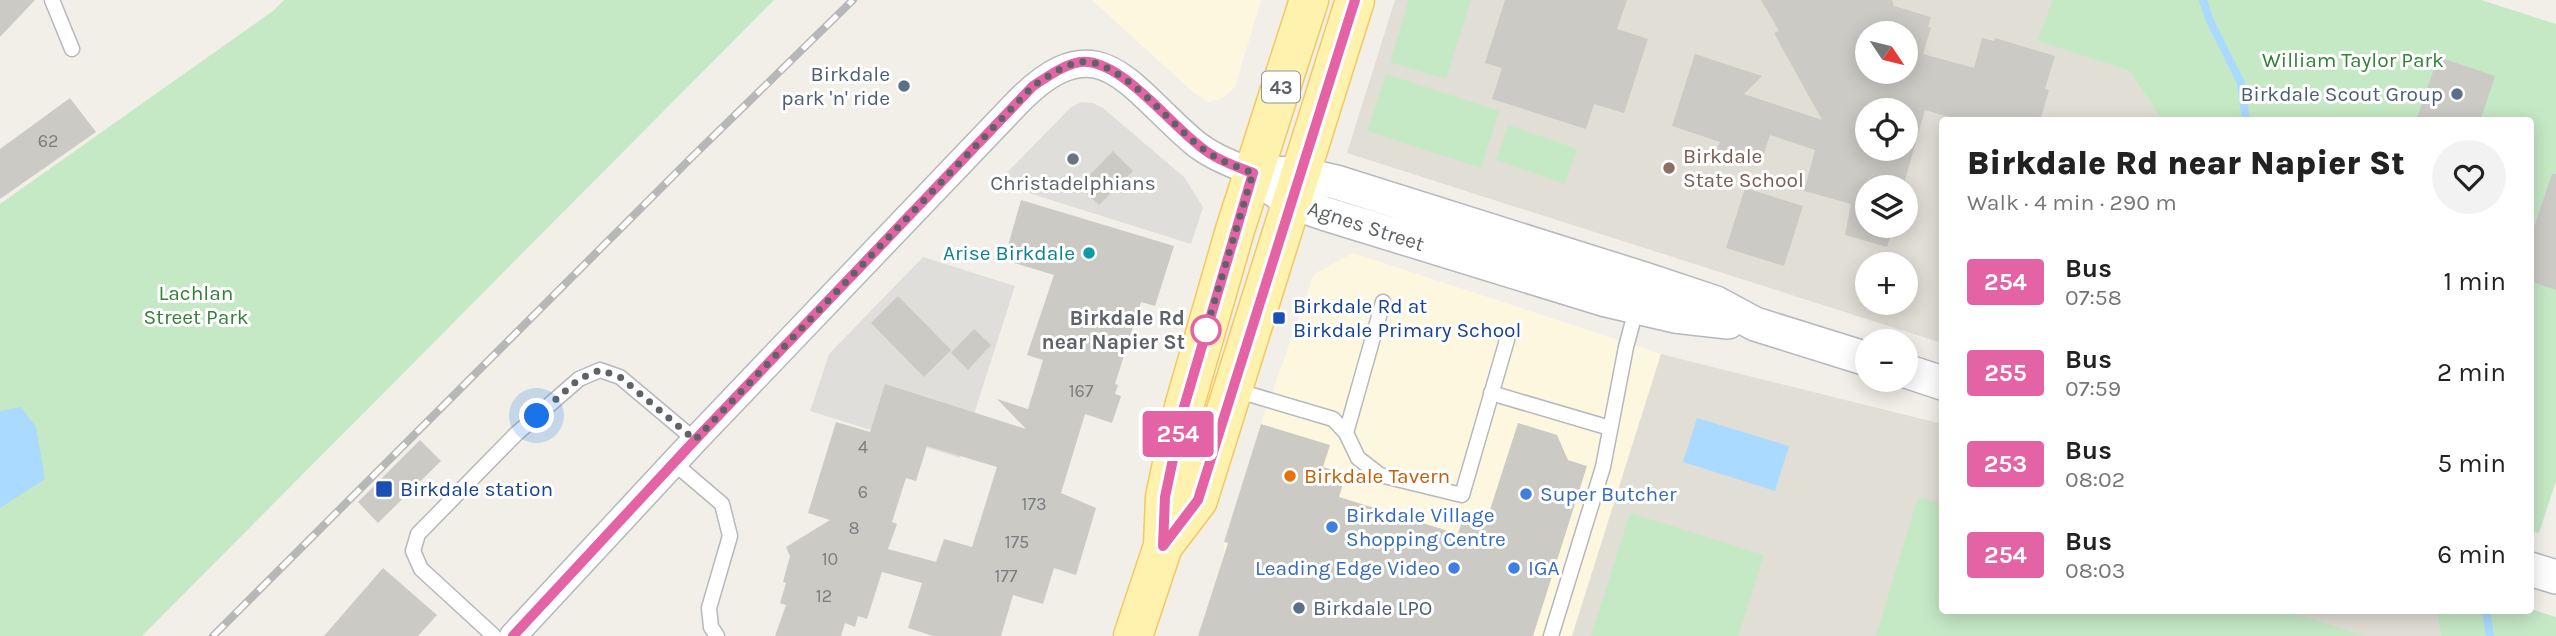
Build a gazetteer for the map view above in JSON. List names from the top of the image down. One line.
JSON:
{"streets":{"main road":["43"],"street":["Agnes Street"]},"crossings":[["43","Agnes Street"]],"parks":["William Taylor Park","Lachlan Street Park"],"places":{"other":["Birkdale park 'n' ride","Birkdale Scout Group","Christadelphians","Birkdale State School","Arise Birkdale","Birkdale Rd near Napier St","Birkdale Tavern","Super Butcher","Birkdale Village Shopping Centre","Leading Edge Video","IGA","Birkdale LPO"],"transit":["Birkdale Rd at Birkdale Primary School","Birkdale station"]},"lines":["bus line 254"],"house_numbers":["62","167","4","6","173","8","175","10","177","12"],"north":"bottom right","page":{"on_map":"254","map_buttons":["+","−"],"heading":["Birkdale Rd near Napier St","Walk · 4 min · 290 m"],"list":[{"mark":"254","name":"Bus","note":"07:58","value":"1 min"},{"mark":"255","name":"Bus","note":"07:59","value":"2 min"},{"mark":"253","name":"Bus","note":"08:02","value":"5 min"},{"mark":"254","name":"Bus","note":"08:03","value":"6 min"}]}}
